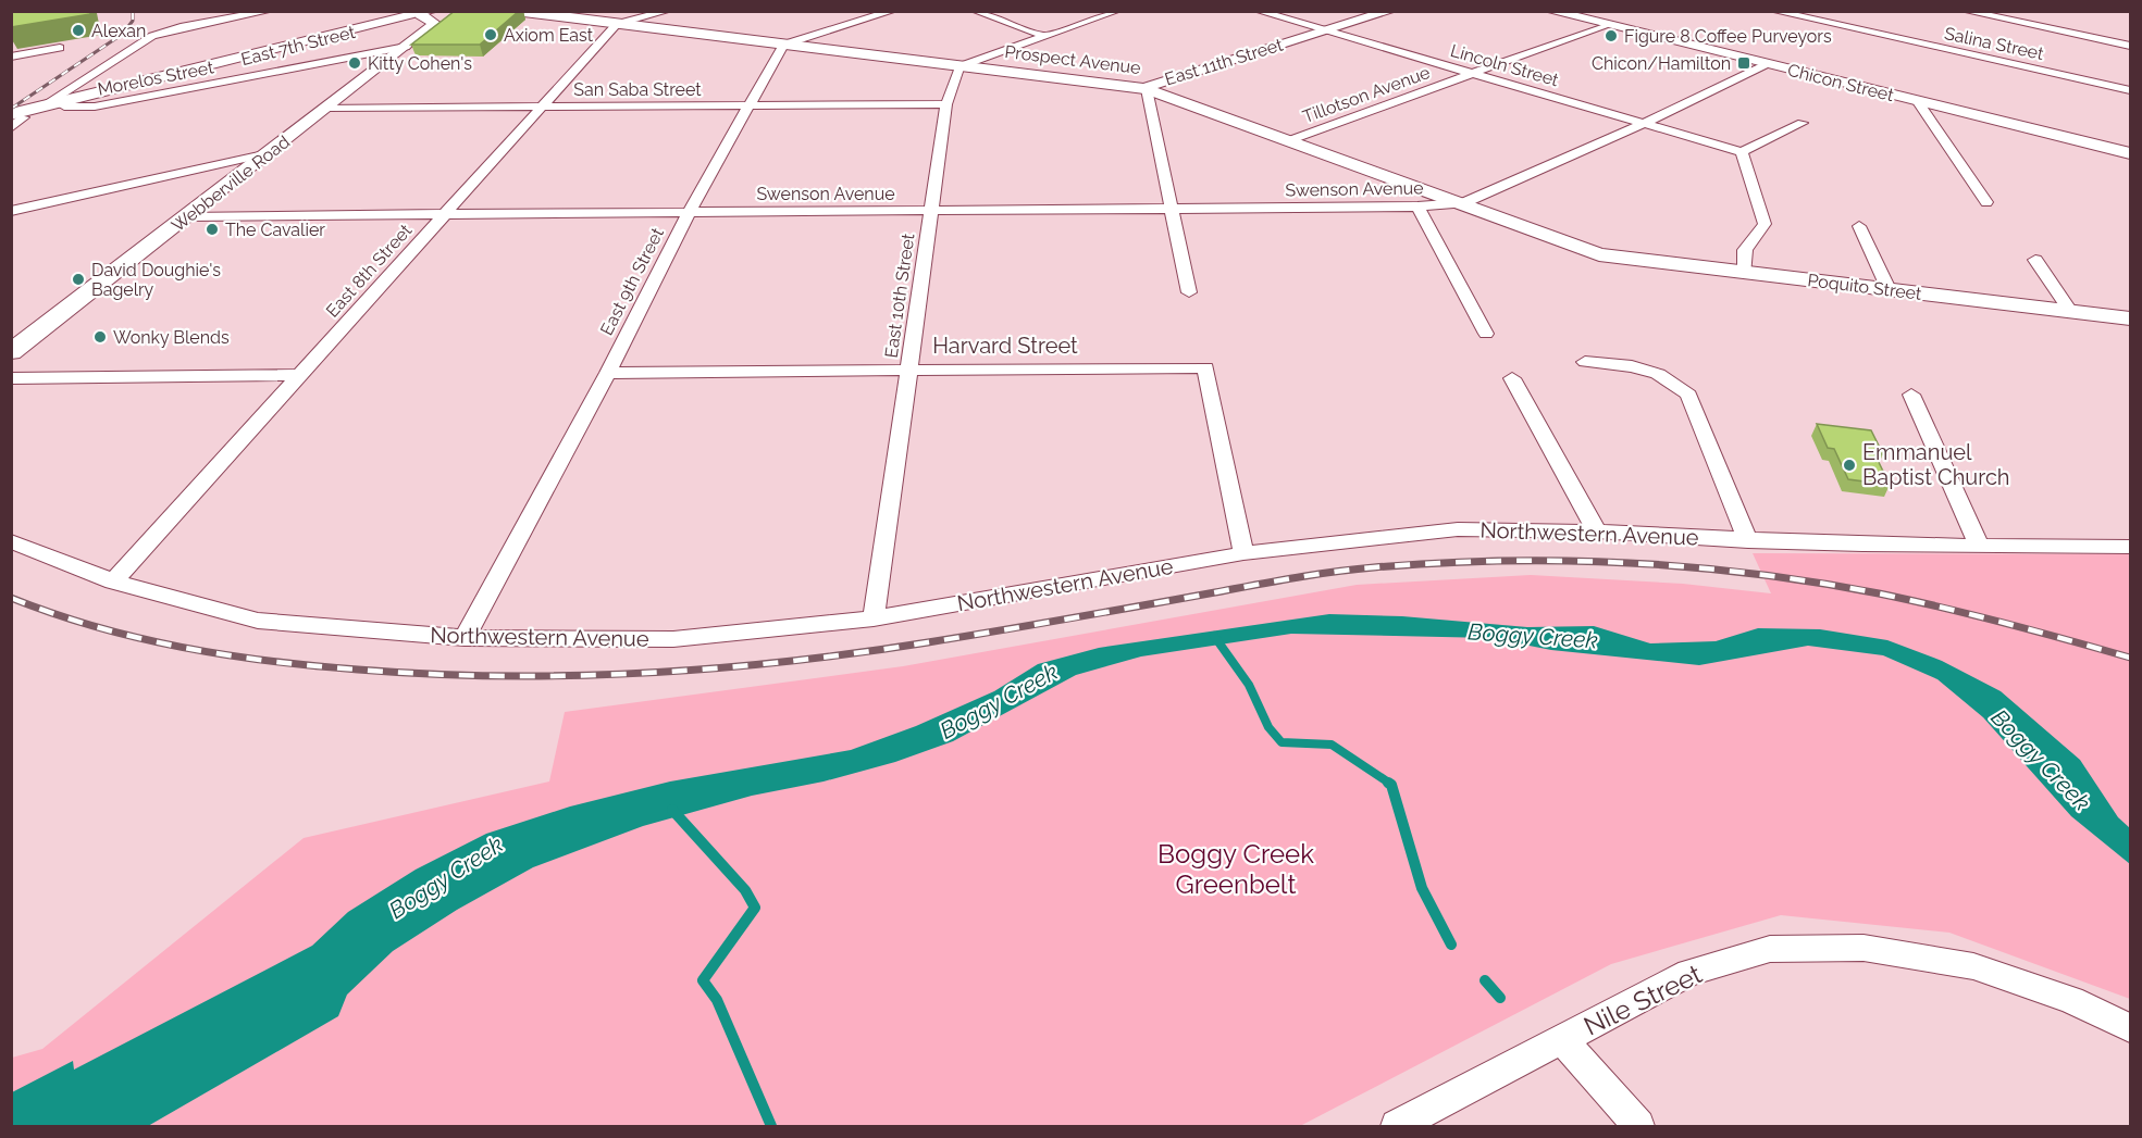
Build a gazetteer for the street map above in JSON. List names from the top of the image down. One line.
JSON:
{"streets":{"main road":["East 7th Street"],"street":["Salina Street","Prospect Avenue","East 11th Street","Lincoln Street","Morelos Street","Chicon Street","San Saba Street","Tillotson Avenue","Webberville Road","Swenson Avenue","East 8th Street","East 9th Street","Poquito Street","East 10th Street","Harvard Street","Northwestern Avenue","Nile Street"]},"crossings":[["East 7th Street","Morelos Street"],["East 7th Street","Webberville Road"],["Prospect Avenue","East 11th Street"],["Prospect Avenue","Tillotson Avenue"],["Prospect Avenue","Swenson Avenue"],["Prospect Avenue","East 8th Street"],["Prospect Avenue","East 9th Street"],["Prospect Avenue","Poquito Street"],["Prospect Avenue","East 10th Street"],["East 11th Street","Lincoln Street"],["East 11th Street","Swenson Avenue"],["Lincoln Street","Tillotson Avenue"],["Lincoln Street","Swenson Avenue"],["Morelos Street","Webberville Road"],["Chicon Street","Tillotson Avenue"],["Chicon Street","Swenson Avenue"],["San Saba Street","Webberville Road"],["San Saba Street","East 8th Street"],["San Saba Street","East 9th Street"],["San Saba Street","East 10th Street"],["Webberville Road","Swenson Avenue"],["Swenson Avenue","East 8th Street"],["Swenson Avenue","East 9th Street"],["Swenson Avenue","East 10th Street"],["East 8th Street","Northwestern Avenue"],["East 9th Street","Harvard Street"],["East 9th Street","Northwestern Avenue"],["East 10th Street","Harvard Street"],["East 10th Street","Northwestern Avenue"],["Harvard Street","Northwestern Avenue"]],"water":["Boggy Creek"],"parks":["Boggy Creek Greenbelt"],"places":{"other":["Alexan","Axiom East","Figure 8 Coffee Purveyors","Kitty Cohen's","The Cavalier","David Doughie's Bagelry","Wonky Blends","Emmanuel Baptist Church"],"transit":["Chicon/Hamilton"]}}
